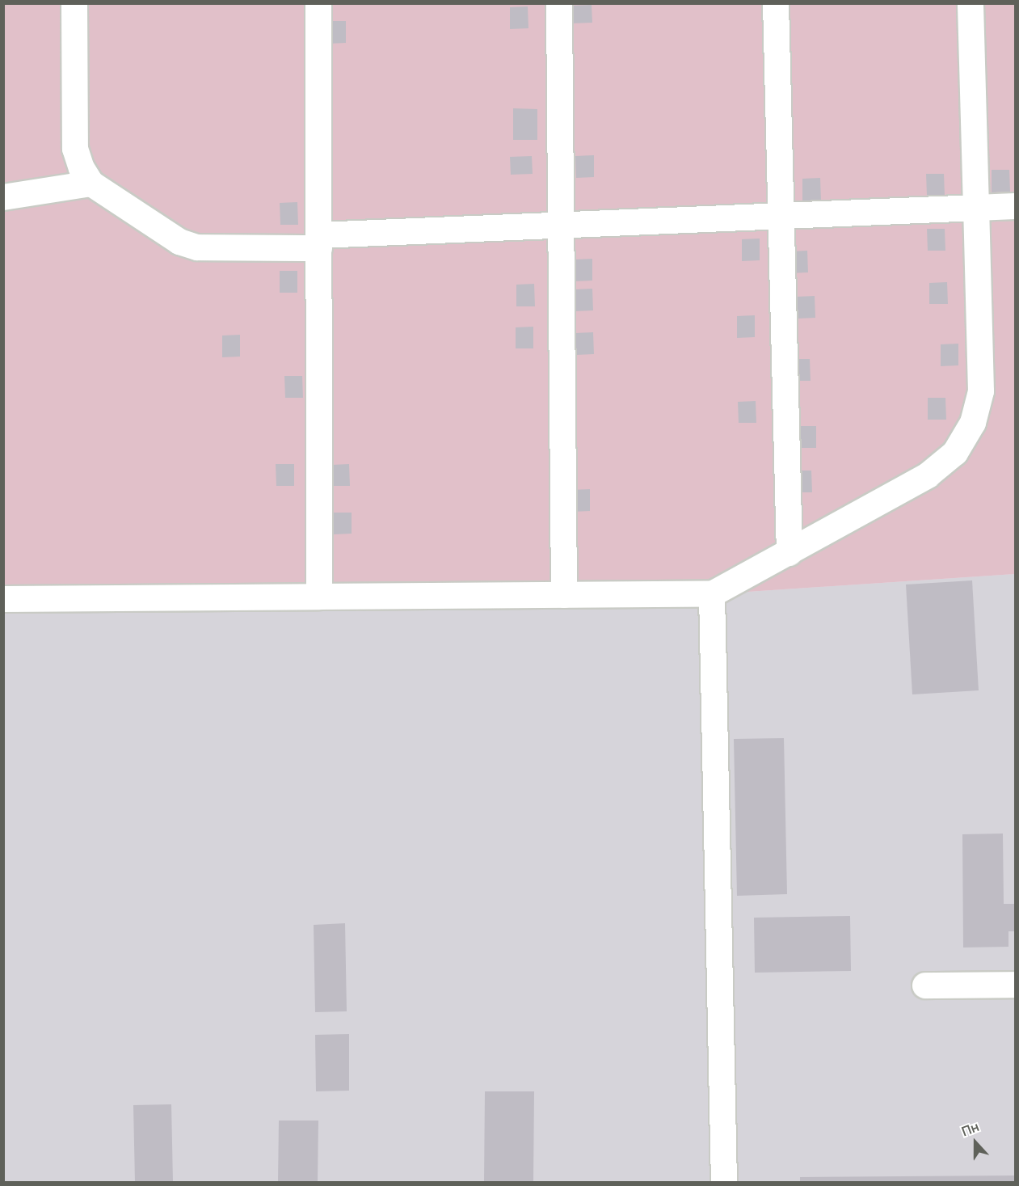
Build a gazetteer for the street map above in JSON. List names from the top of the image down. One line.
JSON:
{"north":"top"}
